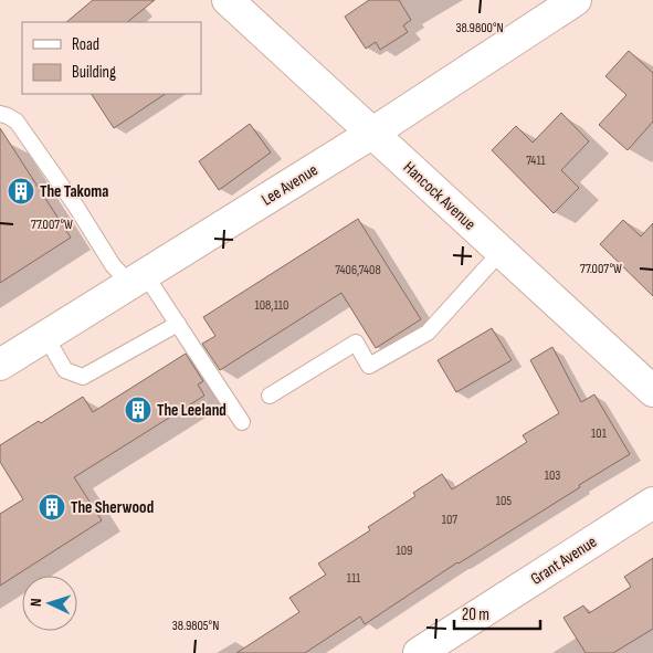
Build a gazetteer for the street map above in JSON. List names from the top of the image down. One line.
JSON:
{"streets":{"street":["Lee Avenue","Hancock Avenue","Grant Avenue"]},"crossings":[["Lee Avenue","Hancock Avenue"]],"places":{"building":["The Takoma","The Leeland","The Sherwood"]},"house_numbers":["7411","7406,7408","108,110","101","103","105","107","109","111"],"legend":["Road","Building"],"scale_bar":"20 m","north":"left","coordinates":["38.9800°N","77.007°W","38.9805°N"]}
